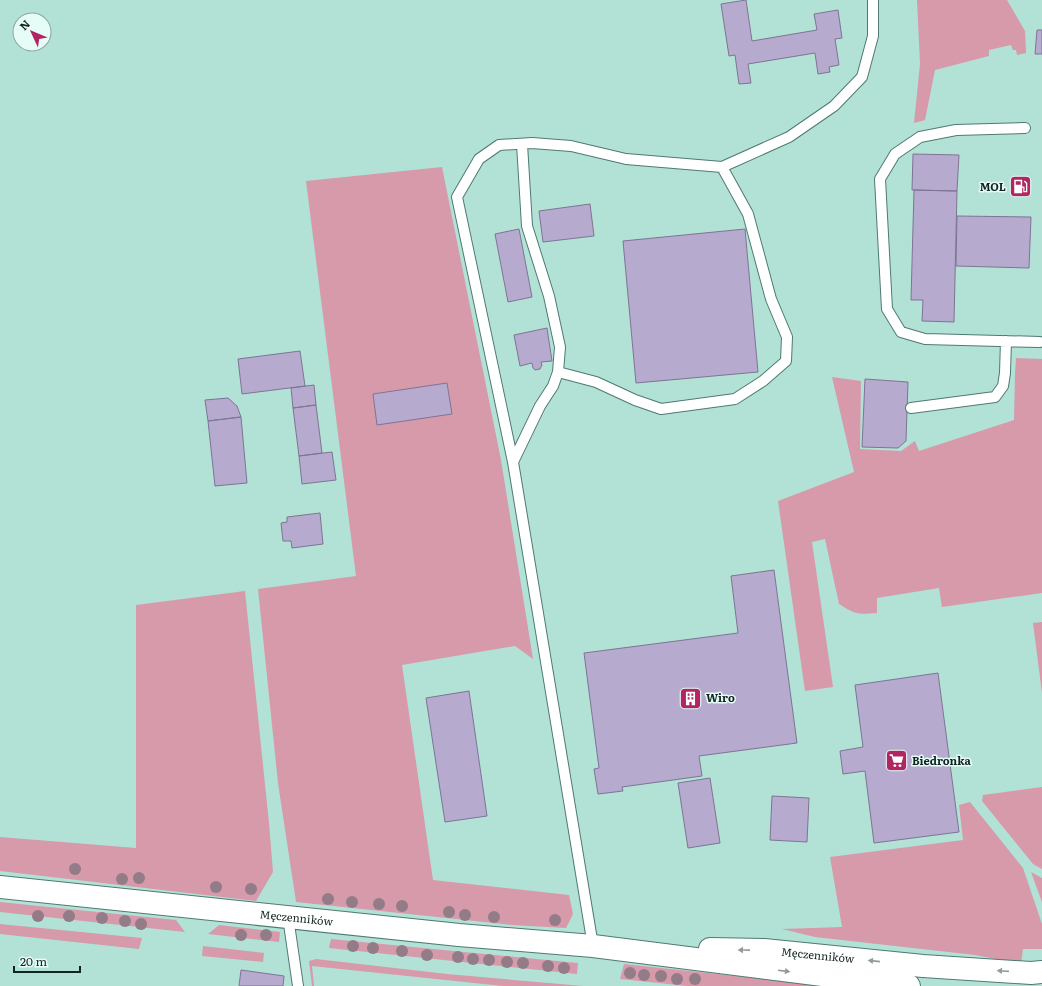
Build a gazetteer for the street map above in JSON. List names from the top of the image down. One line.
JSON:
{"streets":{"main road":["Męczenników"]},"places":{"fuel station":["MOL"],"building":["Wiro"],"supermarket":["Biedronka"]},"scale_bar":"20 m","north":"top left"}
